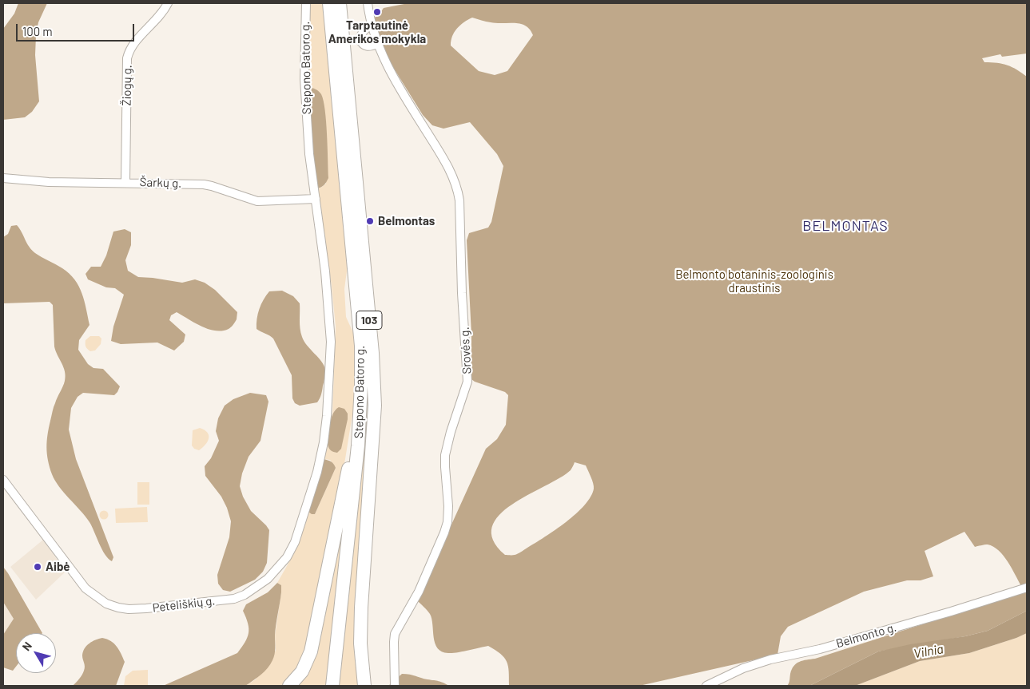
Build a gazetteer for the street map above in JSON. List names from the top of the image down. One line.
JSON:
{"streets":{"main road":["Stepono Batoro g.","103"],"street":["Žiogų g.","Šarkų g.","Srovės g.","Peteliškių g.","Belmonto g."]},"crossings":[["Stepono Batoro g.","Šarkų g."],["Stepono Batoro g.","103"],["Stepono Batoro g.","Peteliškių g."],["Žiogų g.","Šarkų g."]],"districts":["BELMONTAS"],"water":["Vilnia"],"parks":["Belmonto botaninis-zoologinis draustinis"],"places":["Tarptautinė Amerikos mokykla","Belmontas","Aibė"],"scale_bar":"100 m","north":"top left"}
